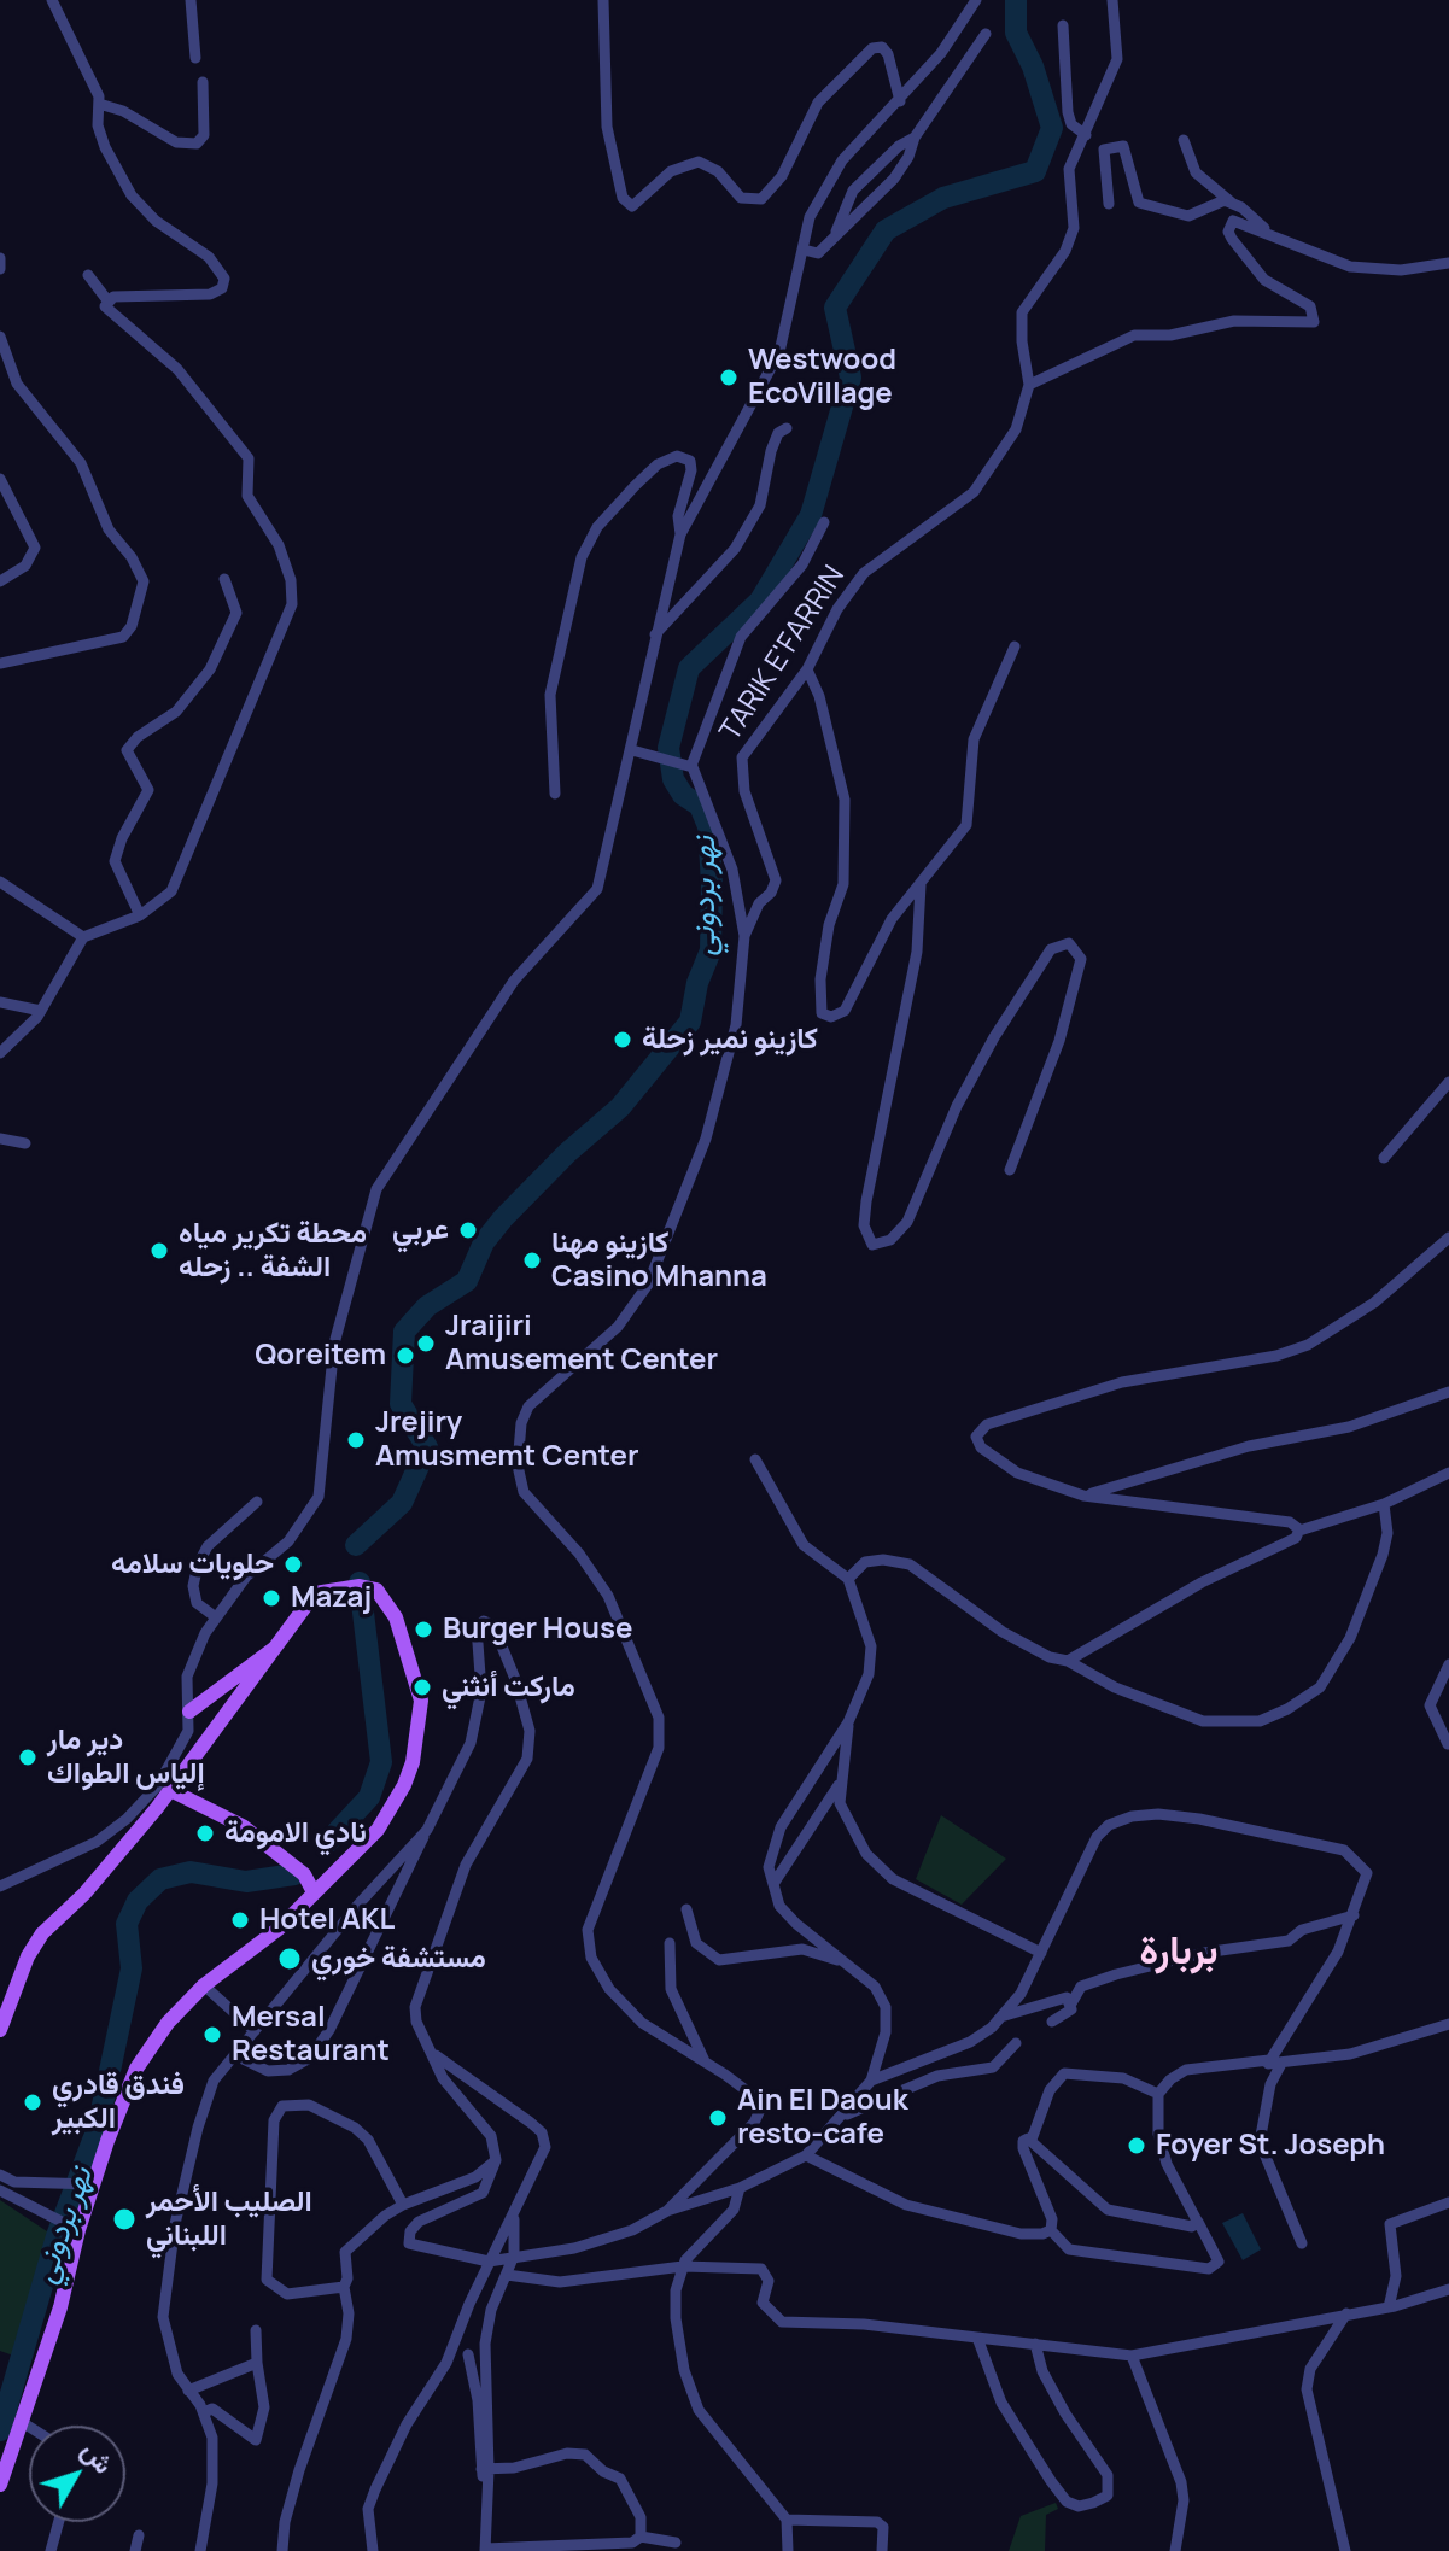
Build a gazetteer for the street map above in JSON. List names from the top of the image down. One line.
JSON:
{"streets":{"street":["TARIK E'FARRIN"]},"districts":["بربارة"],"water":["نهر بردوني"],"places":["Westwood EcoVillage","كازينو نمير زحلة","عربي","محطة تكرير مياه الشفة .. زحله","كازينو مهنا Casino Mhanna","Jraijiri Amusement Center","Qoreitem","Jrejiry Amusmemt Center","حلويات سلامه","Mazaj","Burger House","ماركت أنثني","دير مار إلياس الطواك","نادي الامومة","Hotel AKL","مستشفة خوري","Mersal Restaurant","فندق قادري الكبير","Ain El Daouk resto-cafe","Foyer St. Joseph","الصليب الأحمر اللبناني"],"north":"top right"}
